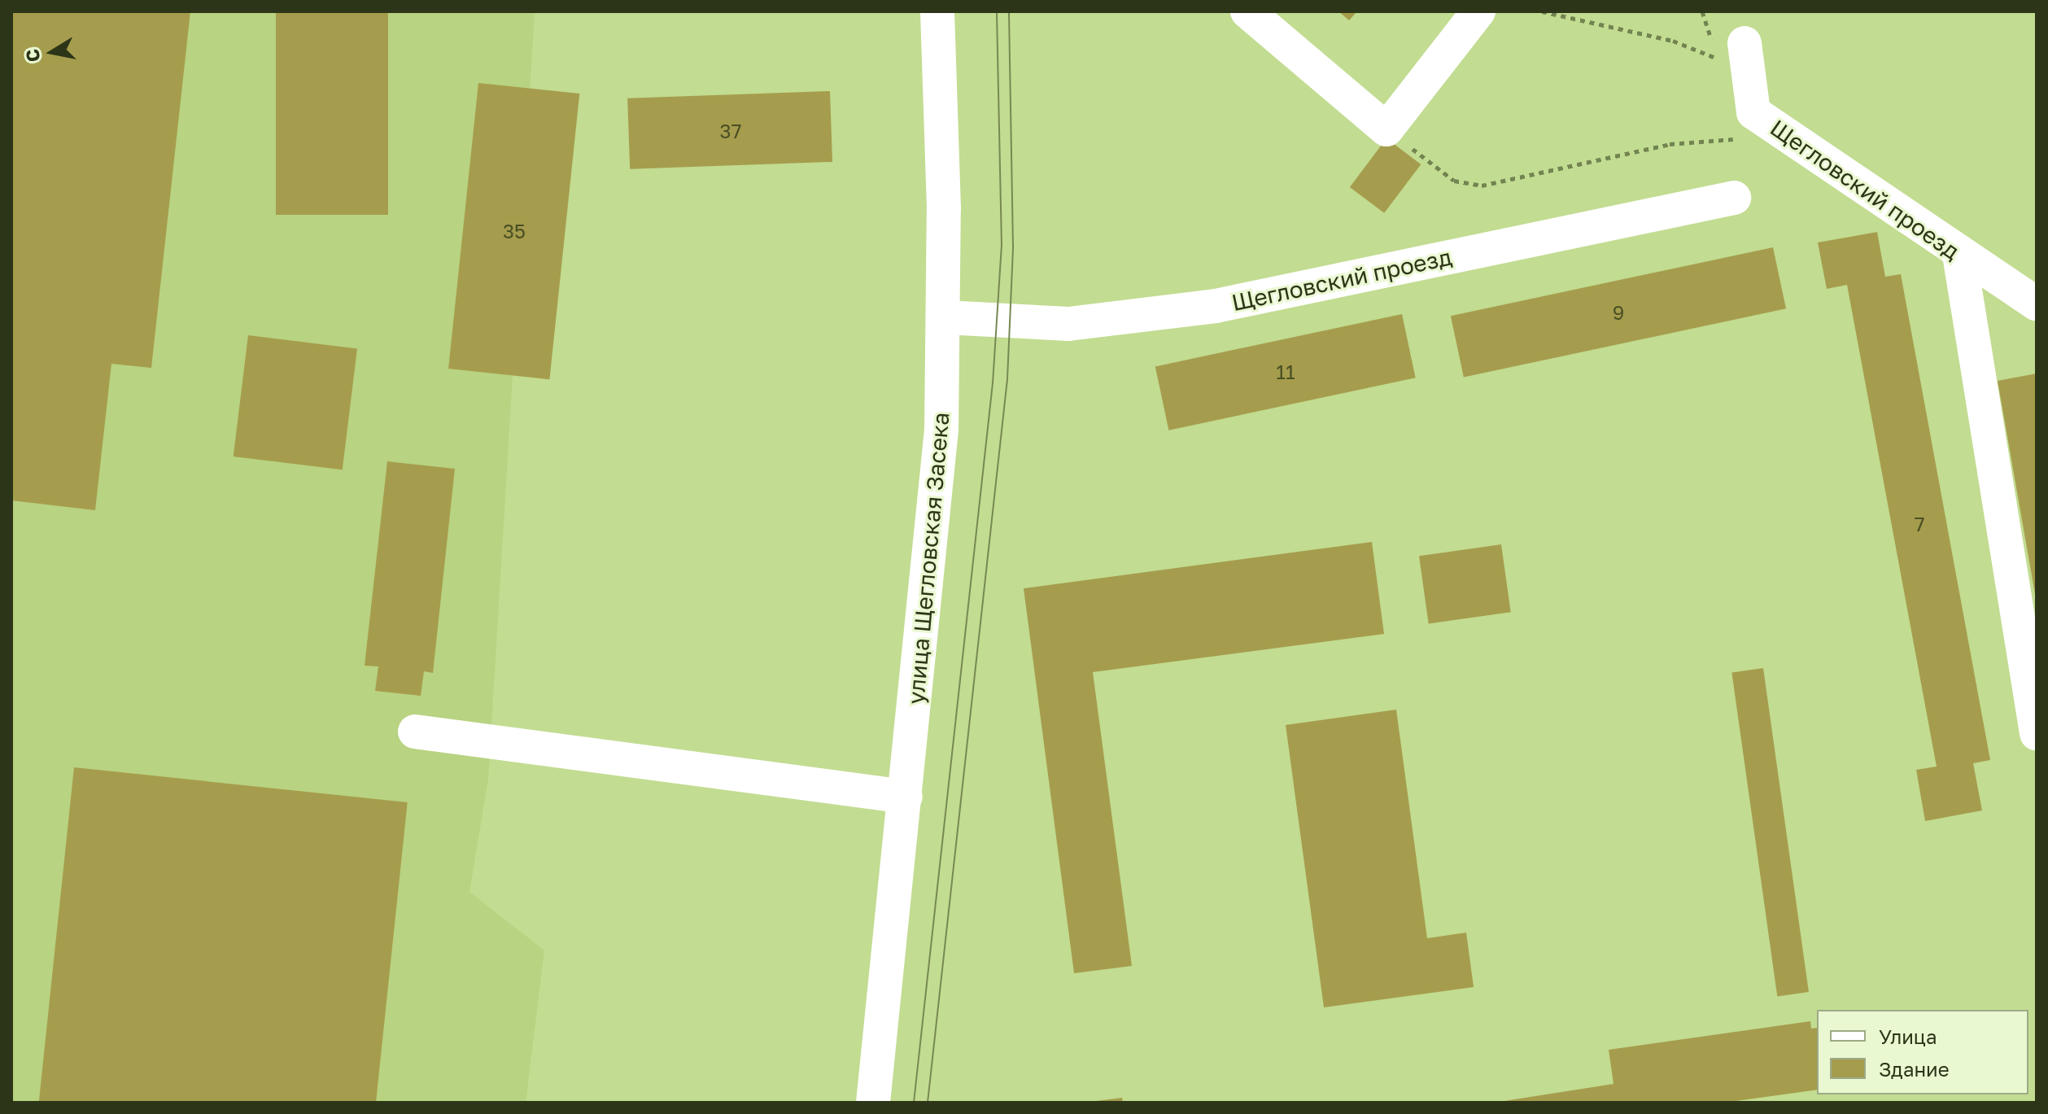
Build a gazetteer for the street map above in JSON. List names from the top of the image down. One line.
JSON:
{"streets":{"street":["Щегловский проезд","улица Щегловская Засека"]},"crossings":[["Щегловский проезд","улица Щегловская Засека"]],"house_numbers":["37","35","9","11","7"],"legend":["Улица","Здание"],"north":"left"}
